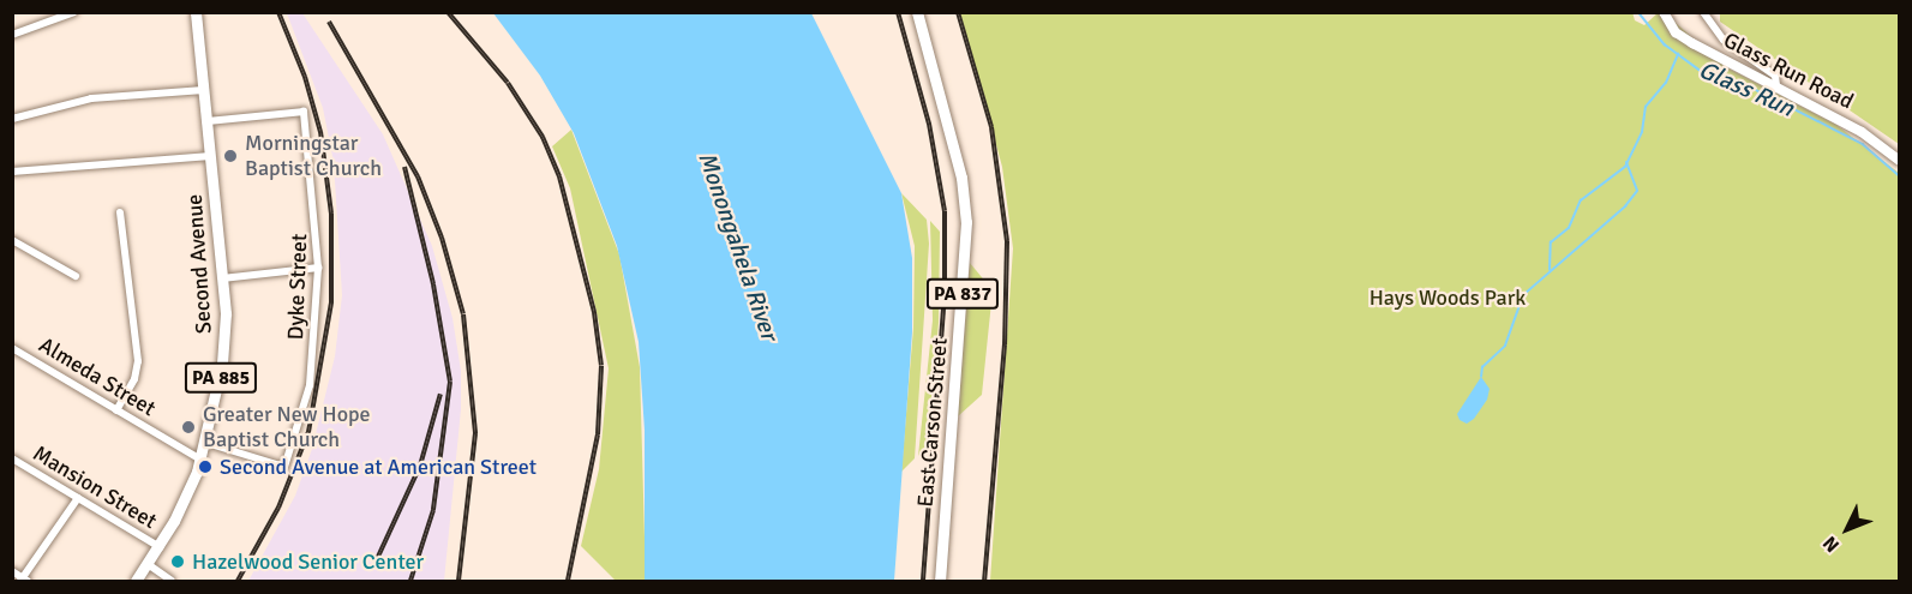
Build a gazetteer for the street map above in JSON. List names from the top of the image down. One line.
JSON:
{"streets":{"main road":["Glass Run Road","Second Avenue","PA 837","PA 885","East Carson Street"],"street":["Dyke Street","Almeda Street","Mansion Street"]},"crossings":[["Second Avenue","Dyke Street"],["Second Avenue","Almeda Street"],["Second Avenue","Mansion Street"]],"water":["Glass Run","Monongahela River"],"parks":["Hays Woods Park"],"places":["Morningstar Baptist Church","Greater New Hope Baptist Church","Second Avenue at American Street","Hazelwood Senior Center"],"north":"bottom left"}
